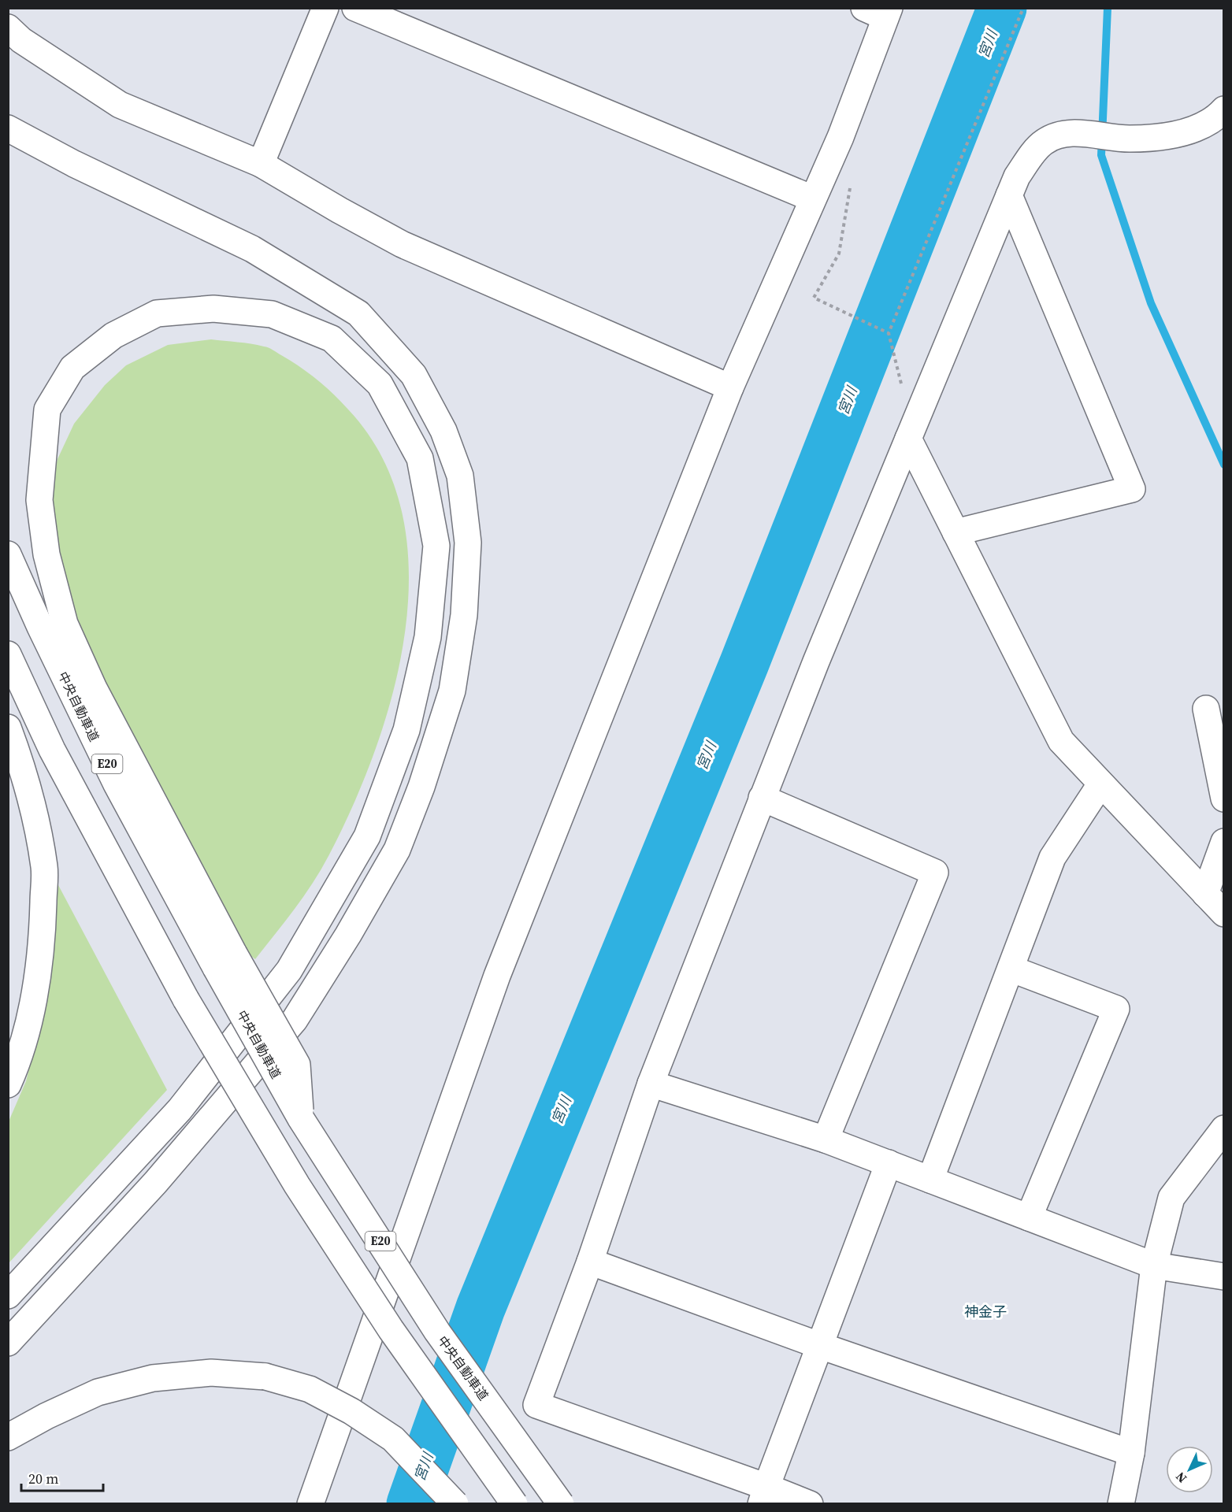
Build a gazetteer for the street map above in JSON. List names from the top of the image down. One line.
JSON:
{"streets":{"main road":["中央自動車道","E20"]},"districts":["神金子"],"water":["宮川"],"scale_bar":"20 m","north":"bottom left"}
